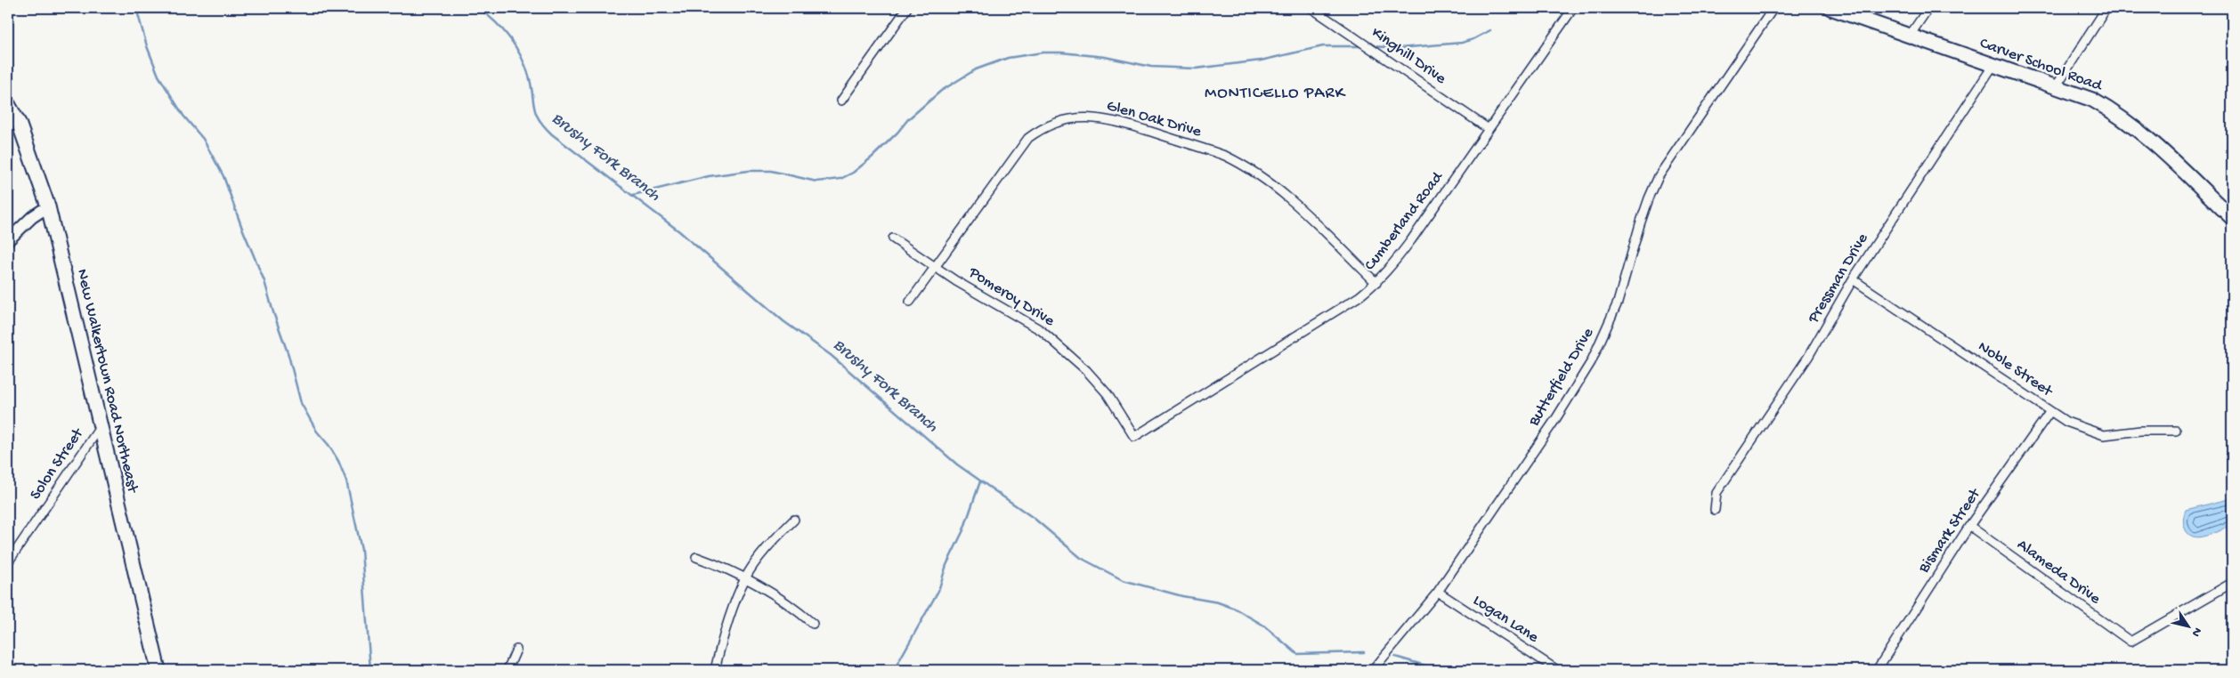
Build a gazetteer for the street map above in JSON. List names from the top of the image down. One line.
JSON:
{"streets":{"main road":["Carver School Road","New Walkertown Road Northeast"],"street":["Kinghill Drive","Glen Oak Drive","Cumberland Road","Pressman Drive","Pomeroy Drive","Noble Street","Butterfield Drive","Solon Street","Bismark Street","Alameda Drive","Logan Lane"]},"crossings":[["Kinghill Drive","Cumberland Road"],["Carver School Road","Pressman Drive"],["Glen Oak Drive","Cumberland Road"],["Glen Oak Drive","Pomeroy Drive"],["Cumberland Road","Pomeroy Drive"],["Pressman Drive","Noble Street"],["Noble Street","Bismark Street"],["Butterfield Drive","Logan Lane"],["New Walkertown Road Northeast","Solon Street"],["Bismark Street","Alameda Drive"]],"districts":["MONTICELLO PARK"],"water":["Brushy Fork Branch"],"north":"bottom right"}
